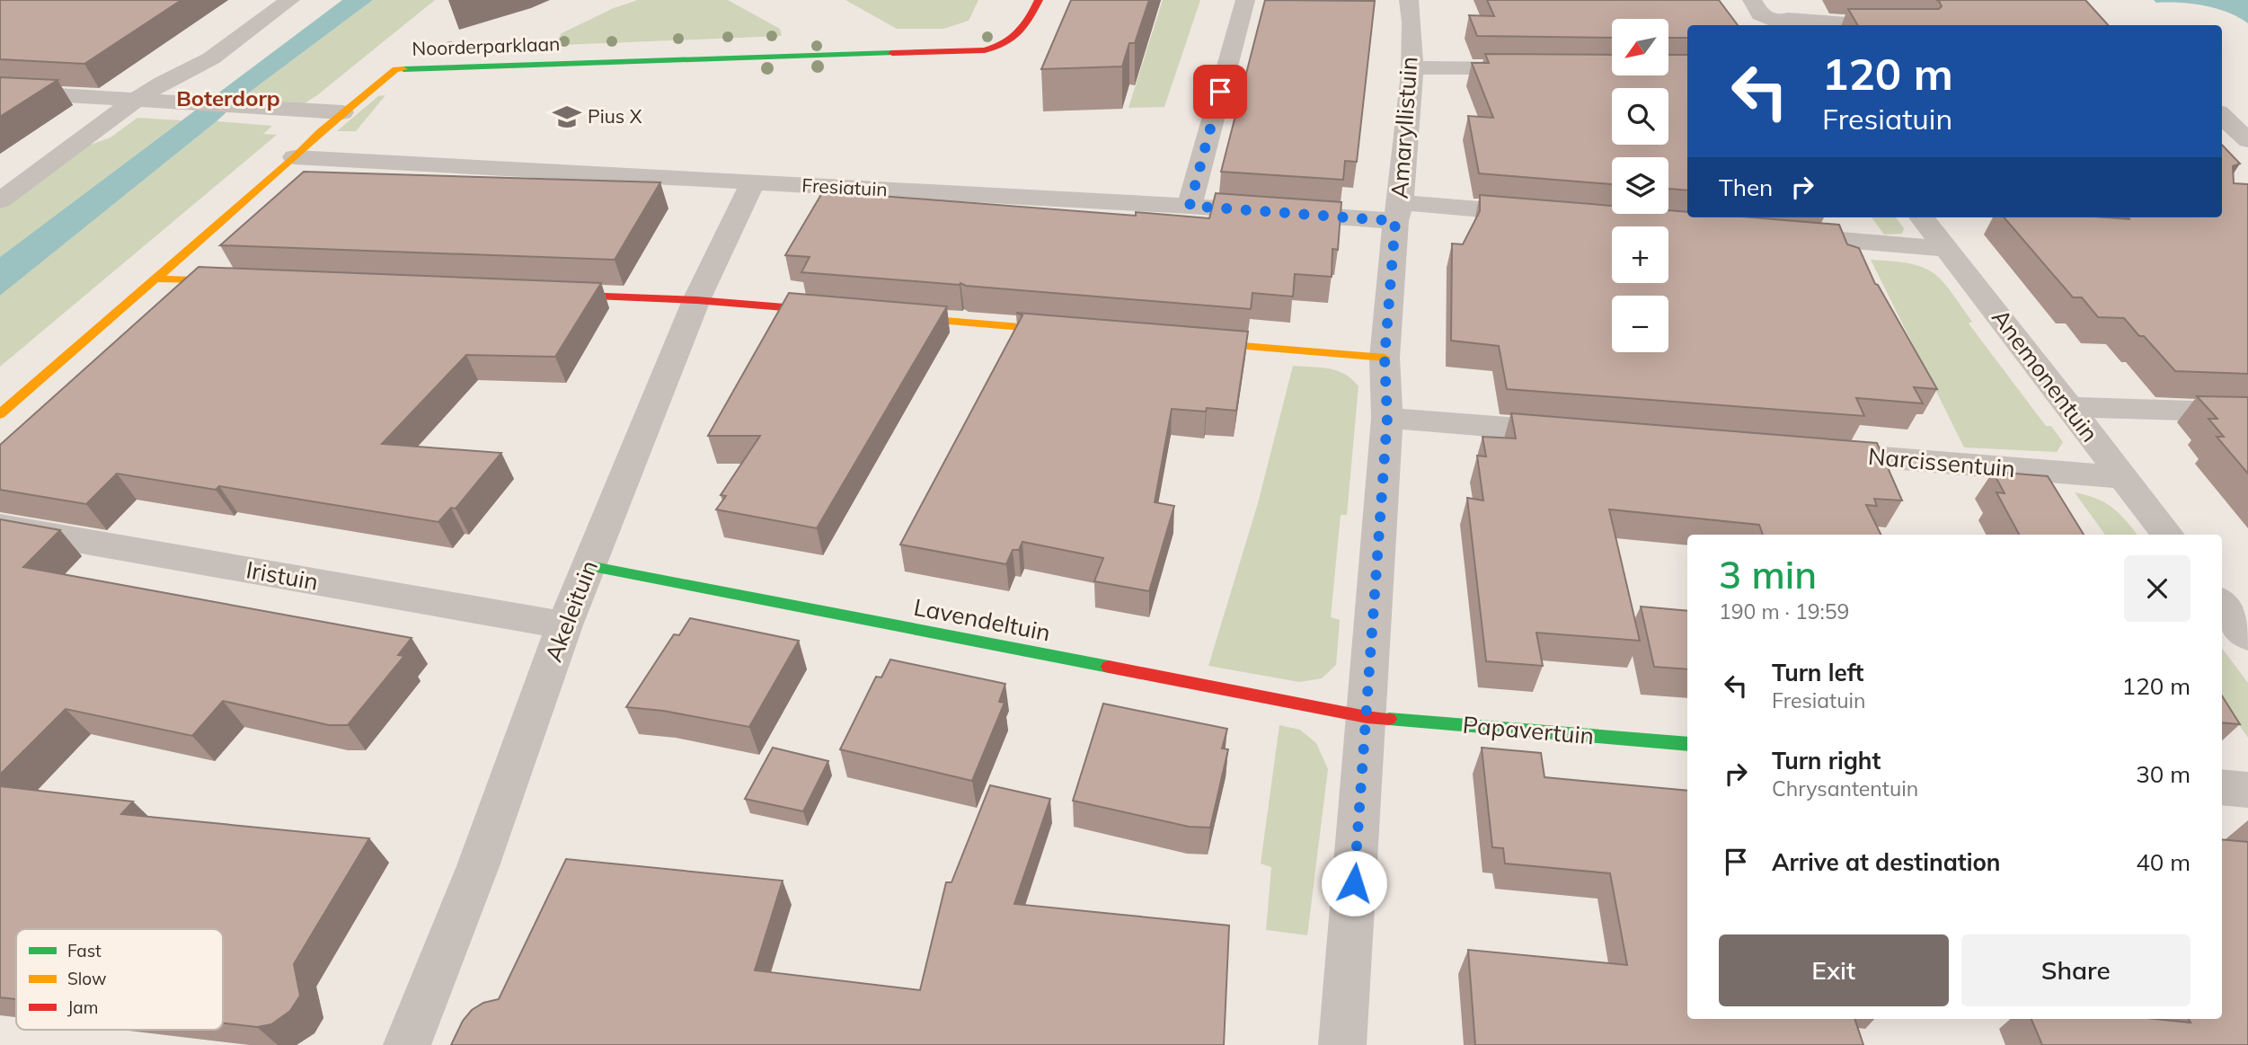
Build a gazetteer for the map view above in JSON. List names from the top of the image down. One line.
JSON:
{"streets":{"street":["Noorderparklaan","Amaryllistuin","Fresiatuin","Anemonentuin","Narcissentuin","Iristuin","Akeleituin","Lavendeltuin","Papavertuin"]},"crossings":[["Noorderparklaan","Fresiatuin"],["Amaryllistuin","Fresiatuin"],["Amaryllistuin","Lavendeltuin"],["Amaryllistuin","Papavertuin"],["Fresiatuin","Akeleituin"],["Anemonentuin","Narcissentuin"],["Iristuin","Akeleituin"],["Akeleituin","Lavendeltuin"],["Lavendeltuin","Papavertuin"]],"districts":["Boterdorp"],"places":{"school or university":["Pius X"]},"legend":["Fast","Slow","Jam"],"north":"bottom left","page":{"map_buttons":["+","−"],"turn":["120 m","Fresiatuin"],"then":"Then","heading":["3 min","190 m · 19:59"],"list":[{"name":"Turn left","note":"Fresiatuin","value":"120 m"},{"name":"Turn right","note":"Chrysantentuin","value":"30 m"},{"name":"Arrive at destination","value":"40 m"}],"buttons":["Exit","Share"]}}
